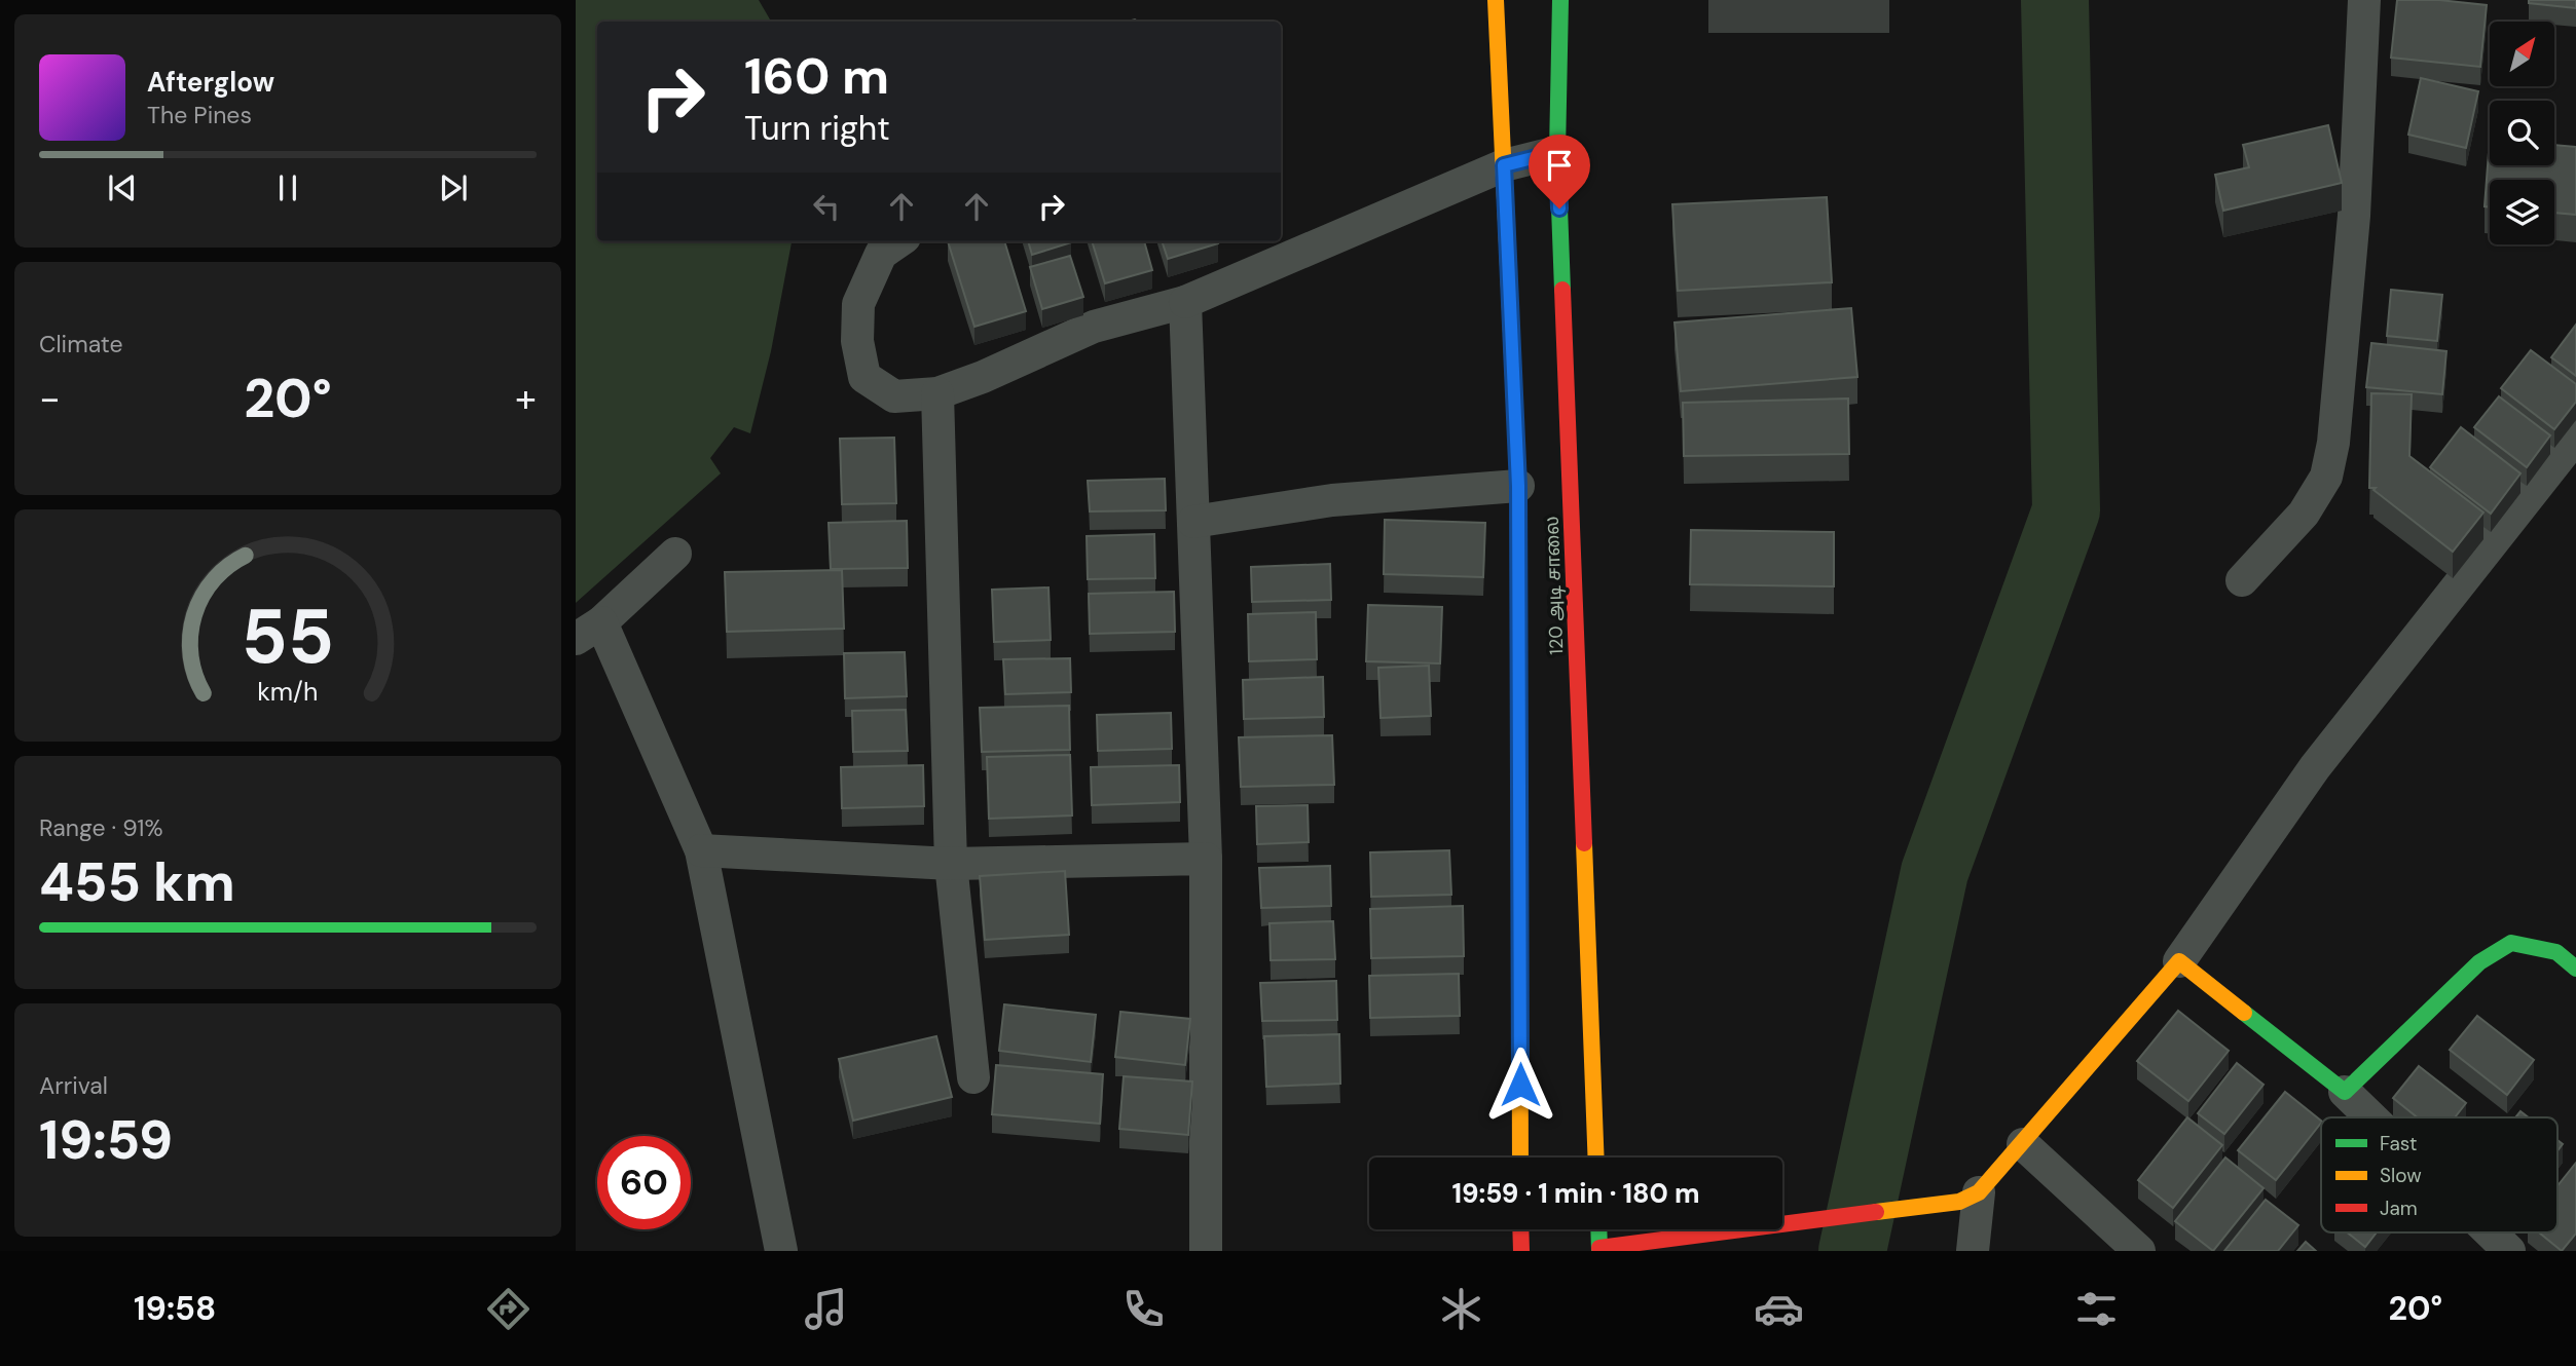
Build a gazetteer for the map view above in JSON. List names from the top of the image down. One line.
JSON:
{"streets":{"main road":["120 அடி சாலை"]},"legend":["Fast","Slow","Jam"],"north":"top right","page":{"turn":["160 m","Turn right"],"song":["Afterglow","The Pines"],"tile":["Climate",["Range · 91%","455 km"],["Arrival","19:59"]],"heat":["−","20°","+"],"limit":"60","trip":"19:59 · 1 min · 180 m","tabs":["19:58","20°"],"gauge":["55","km/h"]}}
